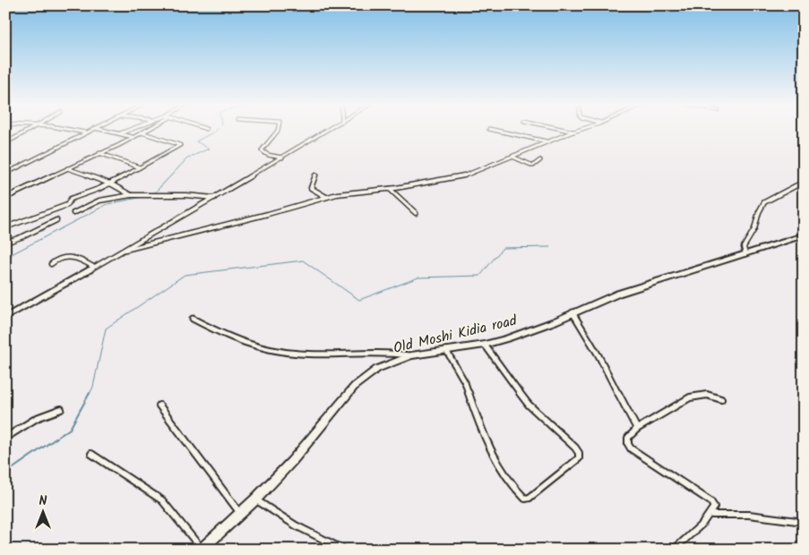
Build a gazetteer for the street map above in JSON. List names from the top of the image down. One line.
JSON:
{"streets":{"street":["Old Moshi Kidia road"]},"north":"top"}
